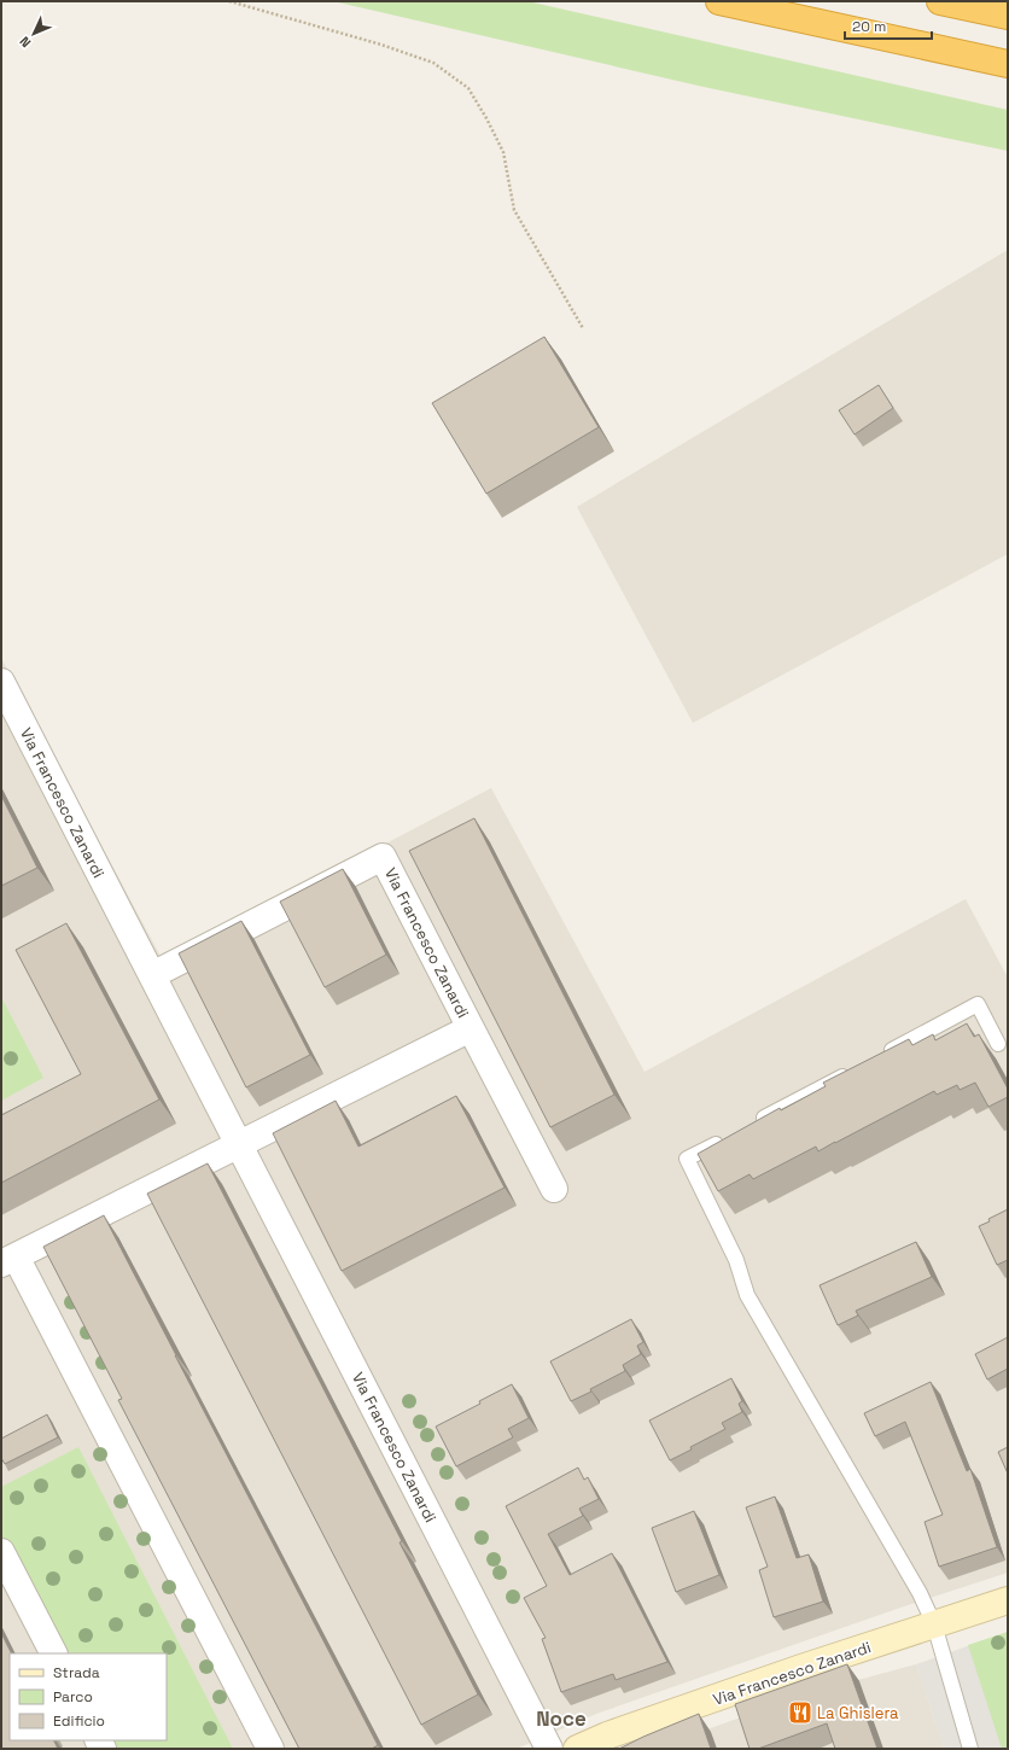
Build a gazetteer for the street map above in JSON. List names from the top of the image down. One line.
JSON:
{"streets":{"main road":["Via Francesco Zanardi"]},"districts":["Noce"],"places":{"restaurant":["La Ghislera"]},"legend":["Strada","Parco","Edificio"],"scale_bar":"20 m","north":"bottom left"}
